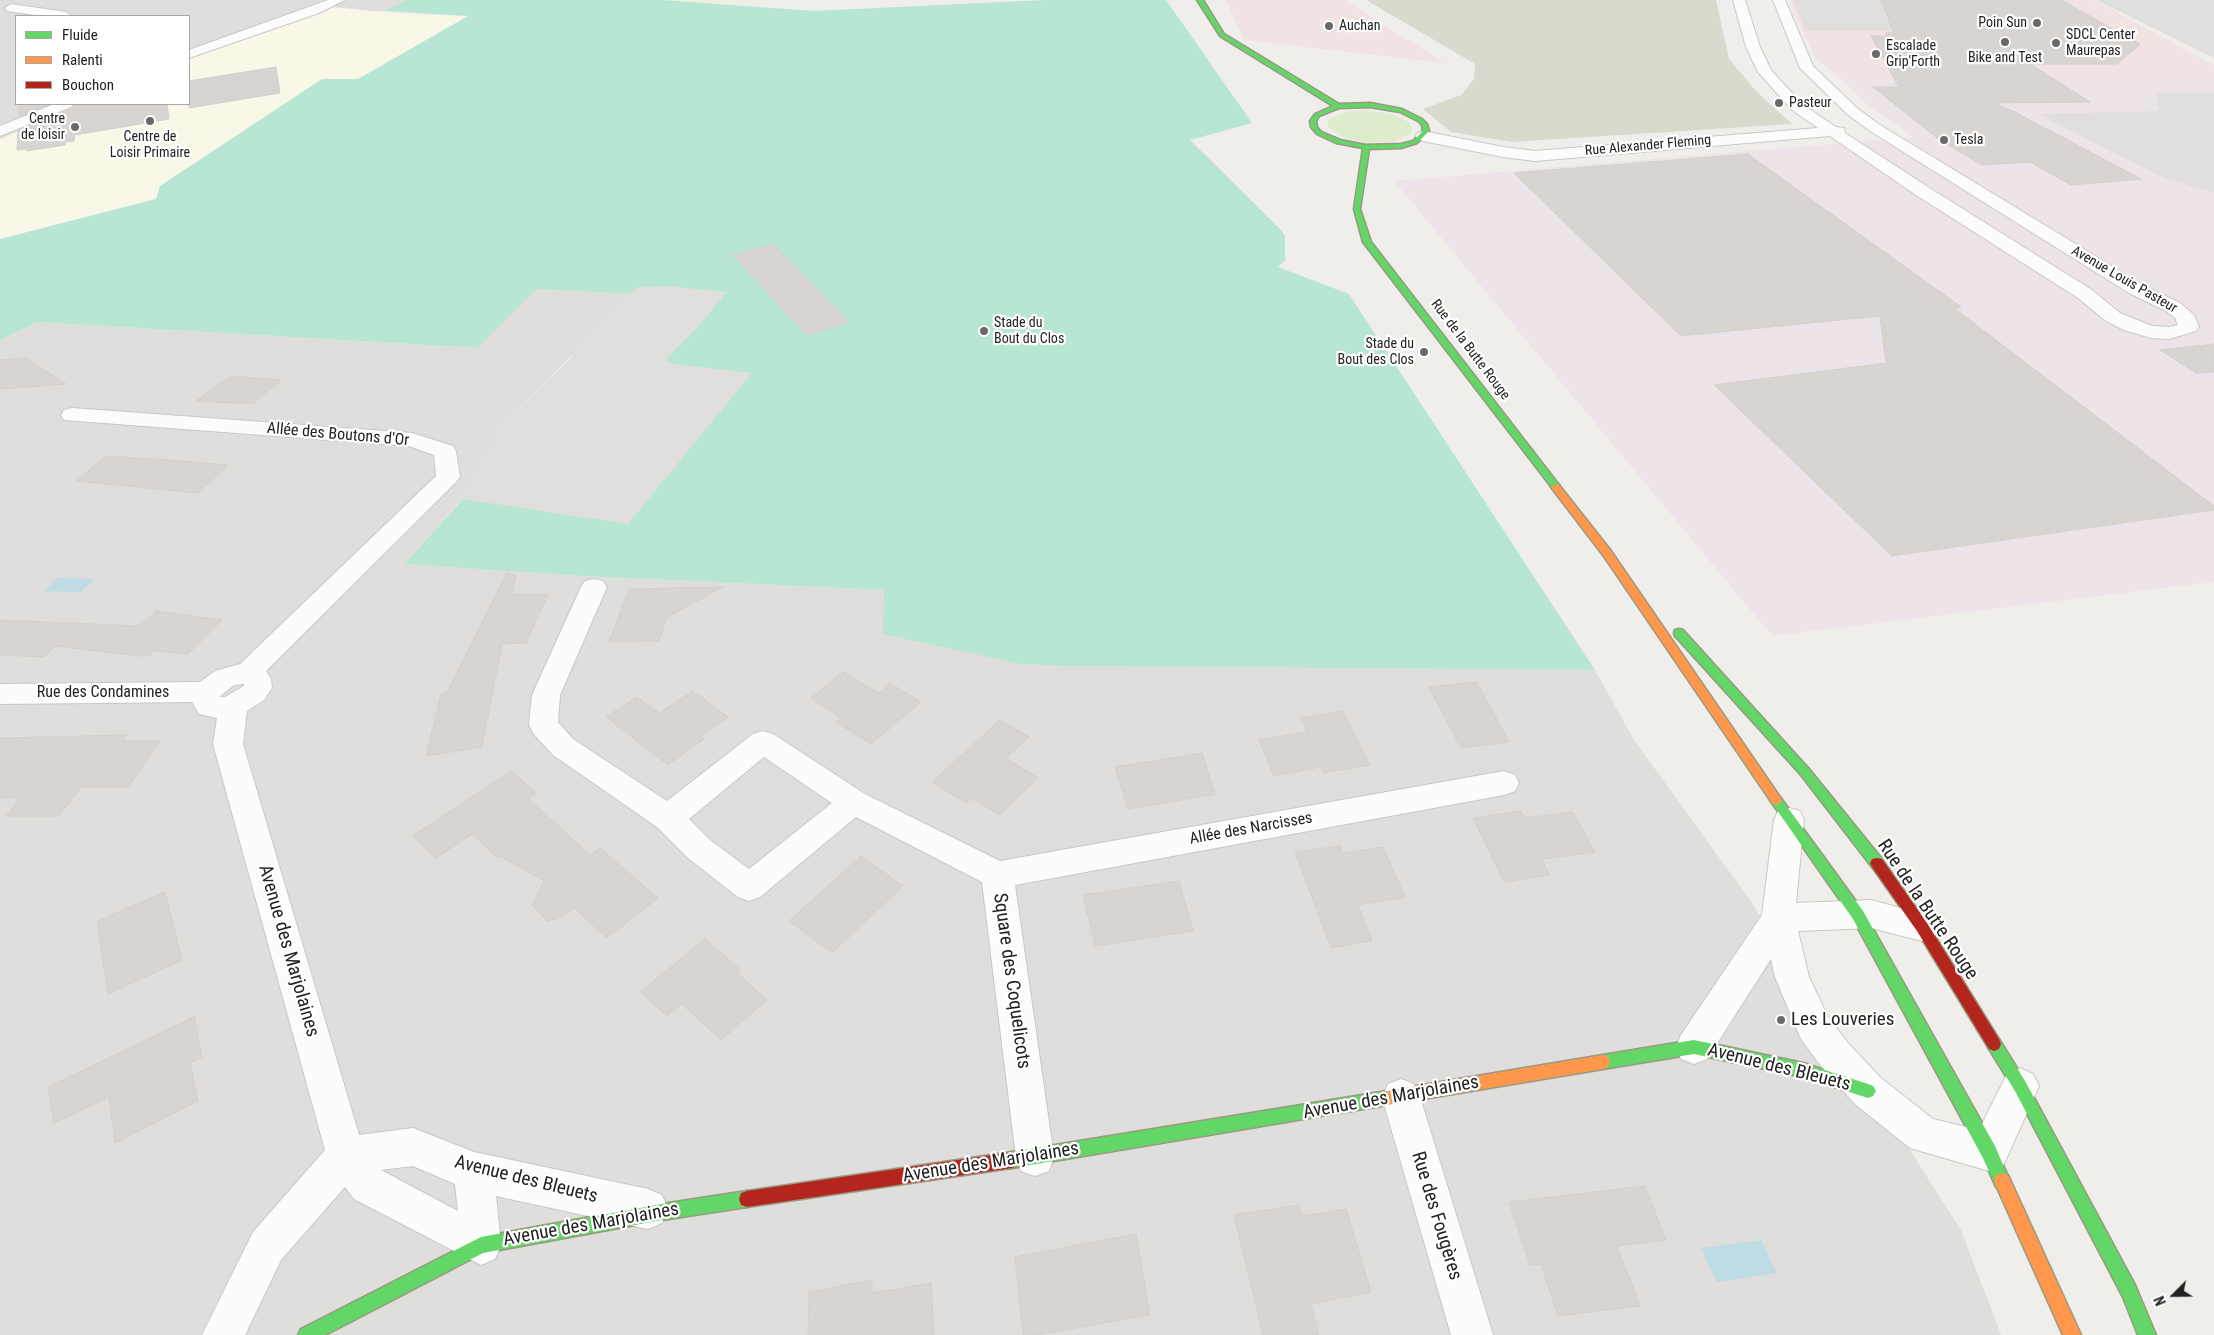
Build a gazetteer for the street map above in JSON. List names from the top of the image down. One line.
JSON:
{"streets":{"street":["Rue Alexander Fleming","Avenue Louis Pasteur","Rue de la Butte Rouge","Allée des Boutons d'Or","Rue des Condamines","Allée des Narcisses","Avenue des Marjolaines","Square des Coquelicots","Avenue des Bleuets","Rue des Fougères"]},"crossings":[["Rue Alexander Fleming","Avenue Louis Pasteur"],["Rue de la Butte Rouge","Avenue des Bleuets"],["Allée des Boutons d'Or","Rue des Condamines"],["Allée des Boutons d'Or","Avenue des Marjolaines"],["Rue des Condamines","Avenue des Marjolaines"],["Allée des Narcisses","Square des Coquelicots"],["Avenue des Marjolaines","Square des Coquelicots"],["Avenue des Marjolaines","Avenue des Bleuets"],["Avenue des Marjolaines","Rue des Fougères"]],"places":["Poin Sun","Auchan","Bike and Test","SDCL Center Maurepas","Escalade Grip'Forth","Pasteur","Centre de Loisir Primaire","Centre de loisir","Tesla","Stade du Bout du Clos","Stade du Bout des Clos","Les Louveries"],"legend":["Fluide","Ralenti","Bouchon"],"north":"bottom left"}
